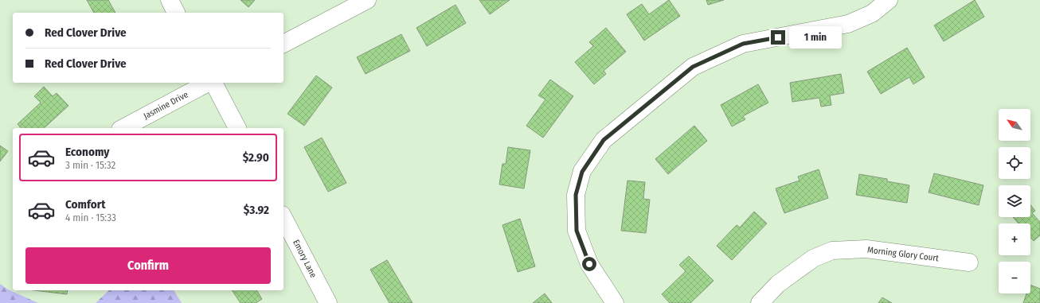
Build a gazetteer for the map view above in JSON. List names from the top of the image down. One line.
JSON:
{"streets":{"street":["Jasmine Drive","Morning Glory Court","Emory Lane"]},"north":"top left","page":{"banner":["Red Clover Drive","Red Clover Drive"],"bubble":"1 min","map_buttons":["+","−"],"list":[{"name":"Economy","note":"3 min · 15:32","value":"$2.90"},{"name":"Comfort","note":"4 min · 15:33","value":"$3.92"}],"buttons":"Confirm"}}
